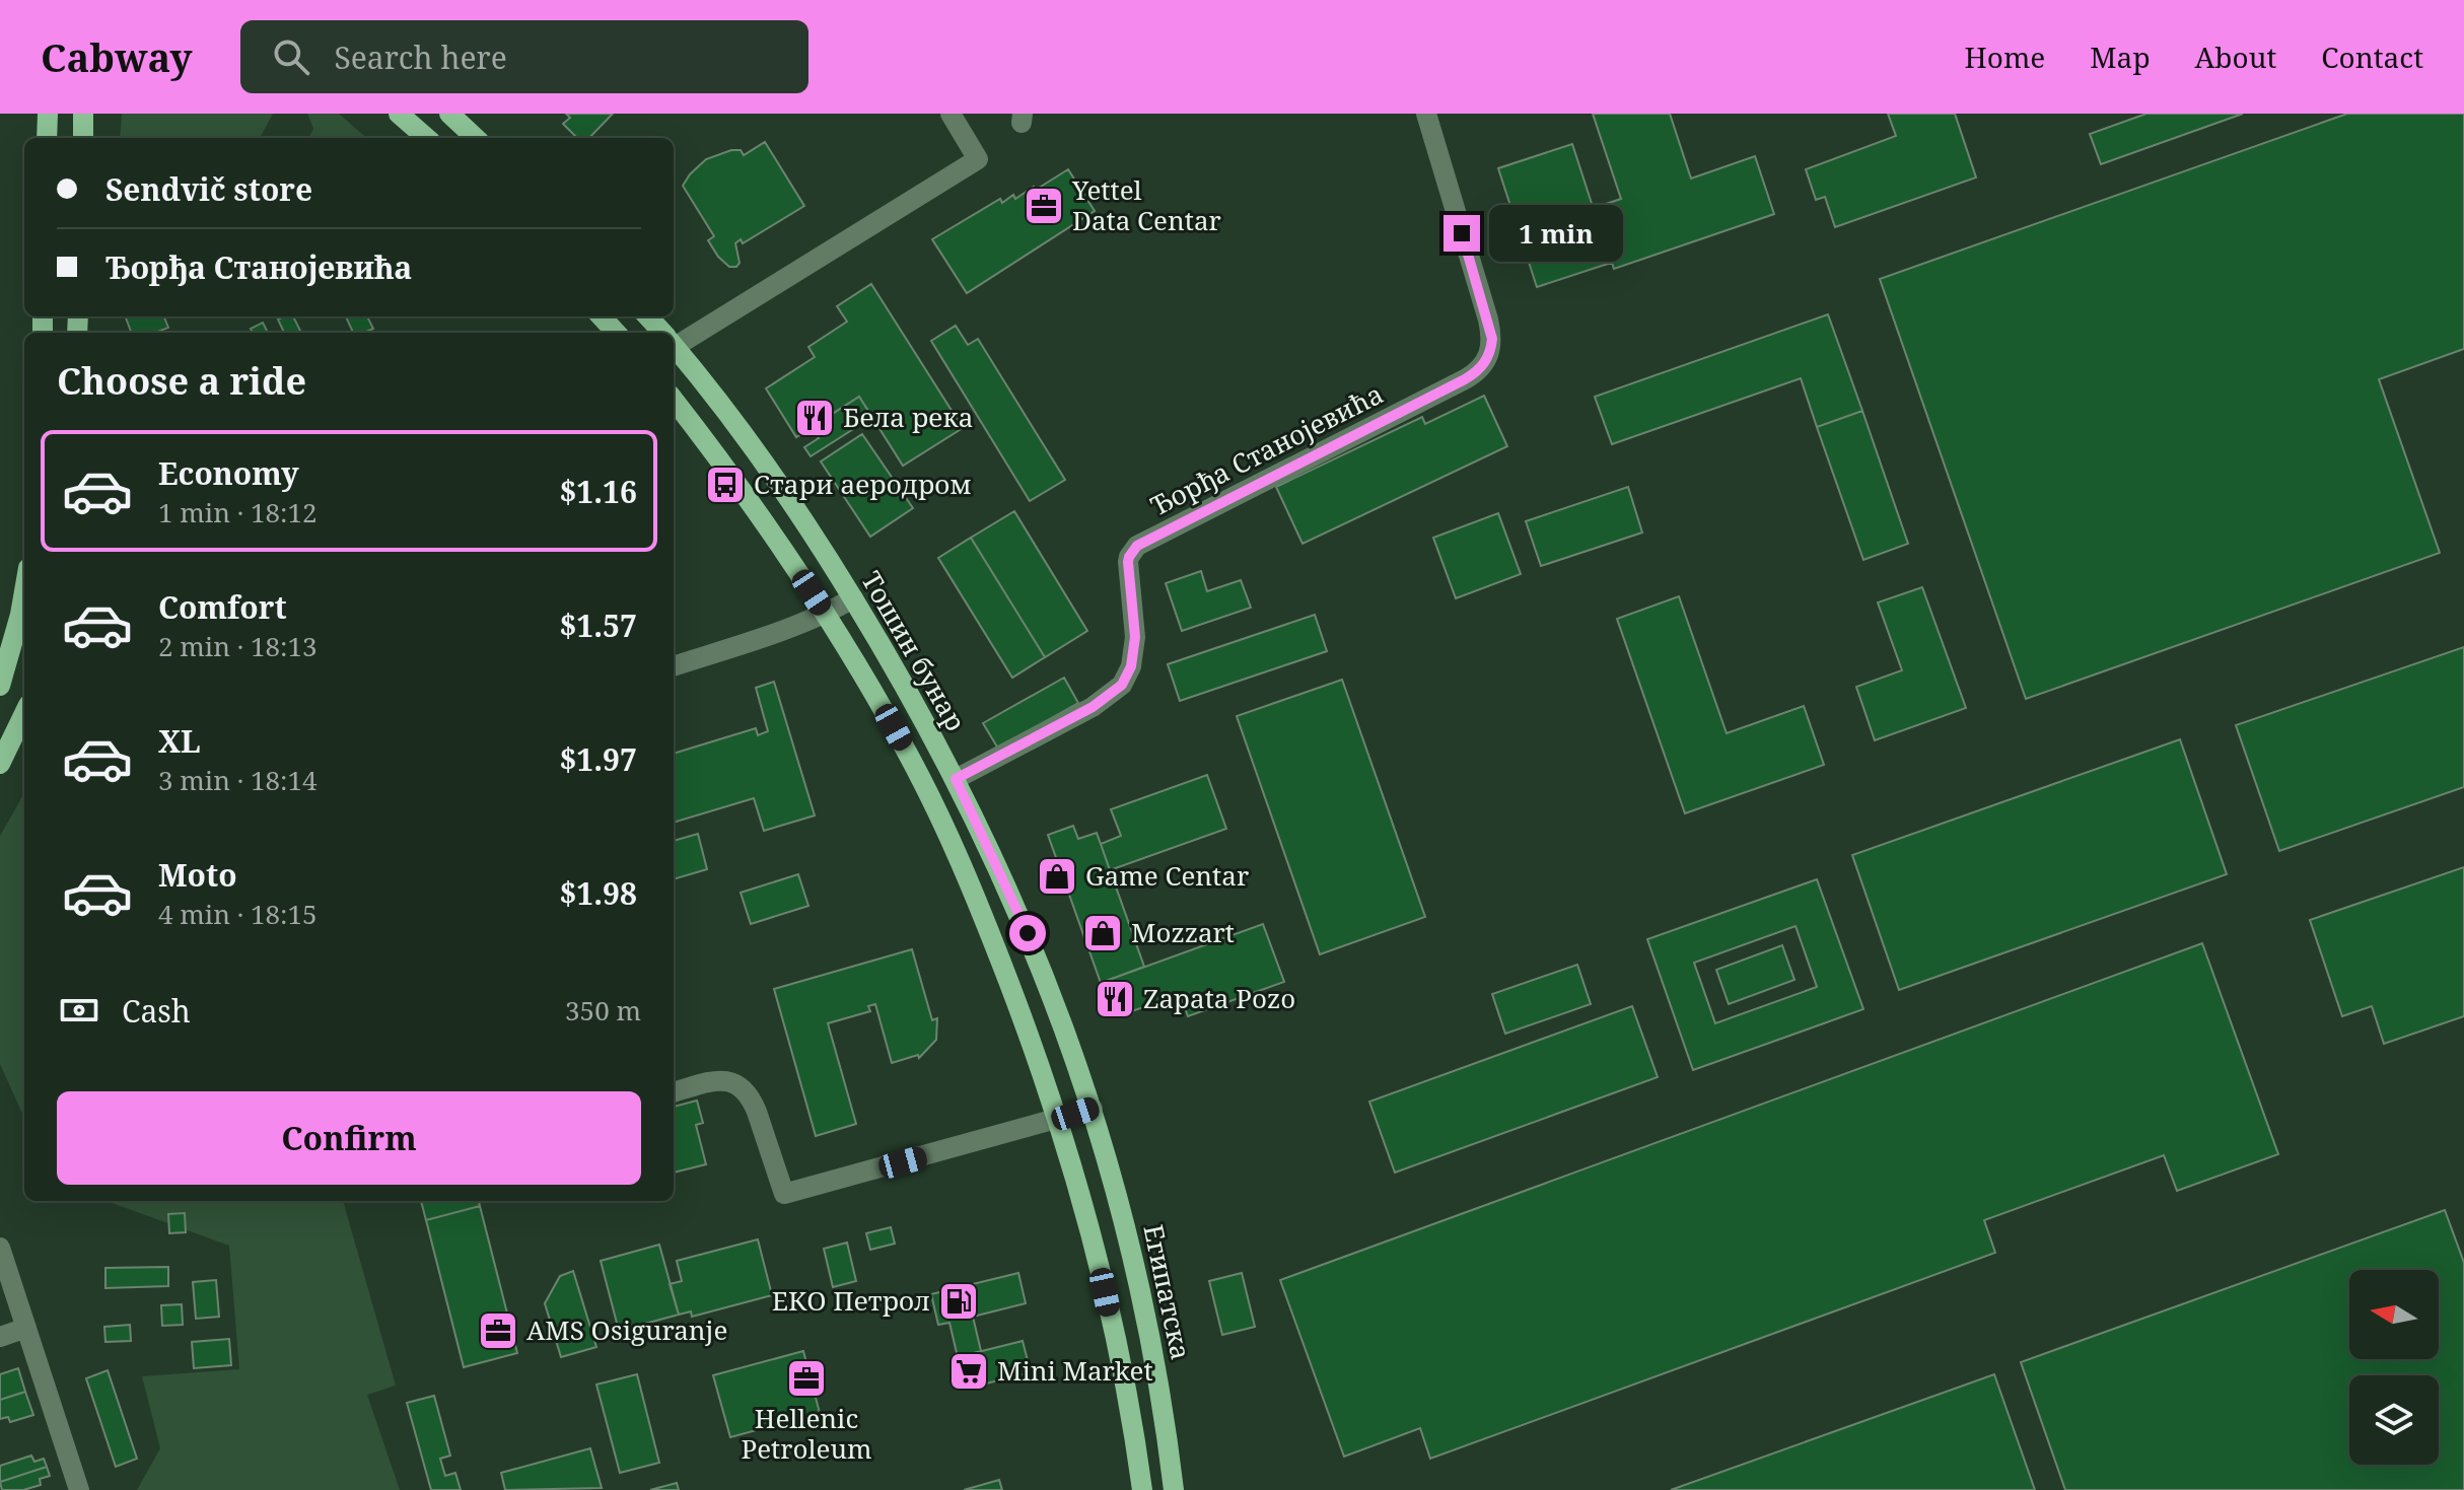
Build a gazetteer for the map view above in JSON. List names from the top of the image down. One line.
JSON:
{"streets":{"main road":["Тошин бунар","Египатска"],"street":["Ђорђа Станојевића"]},"crossings":[["Ђорђа Станојевића","Тошин бунар"],["Тошин бунар","Египатска"]],"places":{"office":["Yettel Data Centar","AMS Osiguranje","Hellenic Petroleum"],"restaurant":["Бела река","Zapata Pozo"],"bus stop":["Стари аеродром"],"shop":["Game Centar","Mozzart"],"fuel station":["ЕКО Петрол"],"supermarket":["Mini Market"]},"north":"left","page":{"header":"Cabway","search":"Search here","nav":["Home","Map","About","Contact"],"banner":["Sendvič store","Ђорђа Станојевића"],"bubble":"1 min","heading":"Choose a ride","list":[{"name":"Economy","note":"1 min · 18:12","value":"$1.16"},{"name":"Comfort","note":"2 min · 18:13","value":"$1.57"},{"name":"XL","note":"3 min · 18:14","value":"$1.97"},{"name":"Moto","note":"4 min · 18:15","value":"$1.98"}],"pay":["Cash","350 m"],"buttons":"Confirm"}}
